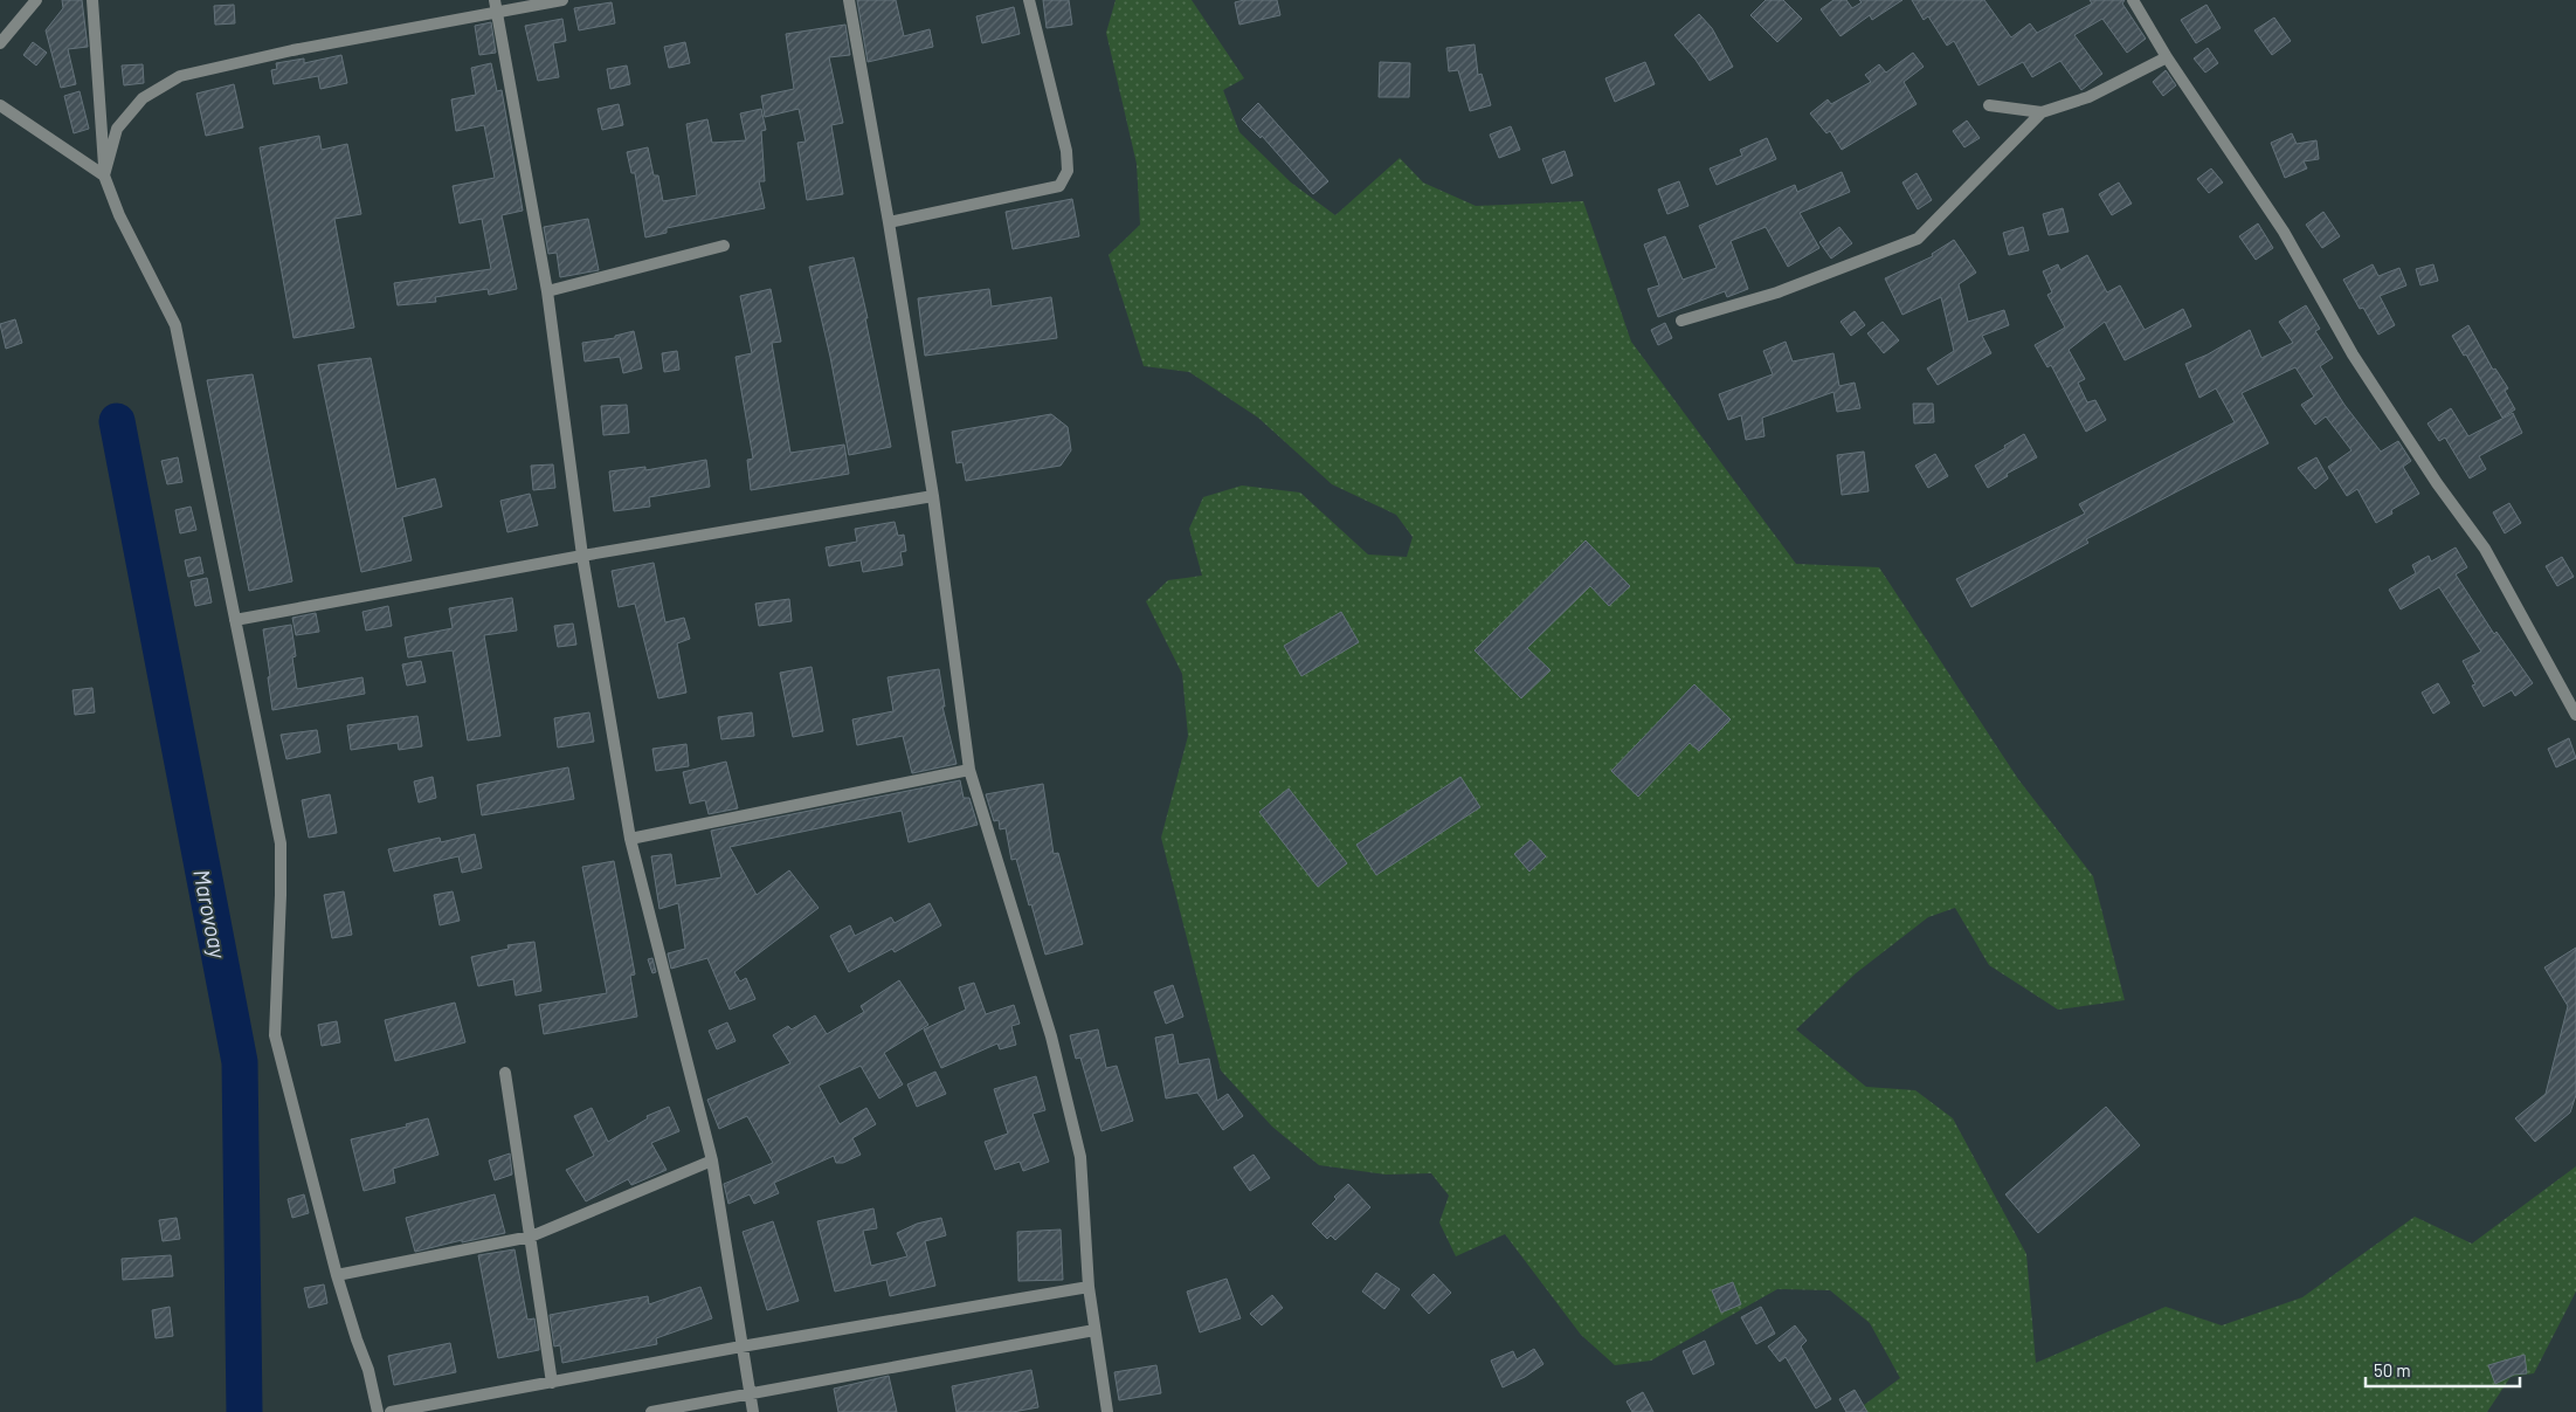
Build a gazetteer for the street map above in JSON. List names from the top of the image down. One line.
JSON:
{"water":["Marovoay"],"scale_bar":"50 m"}
